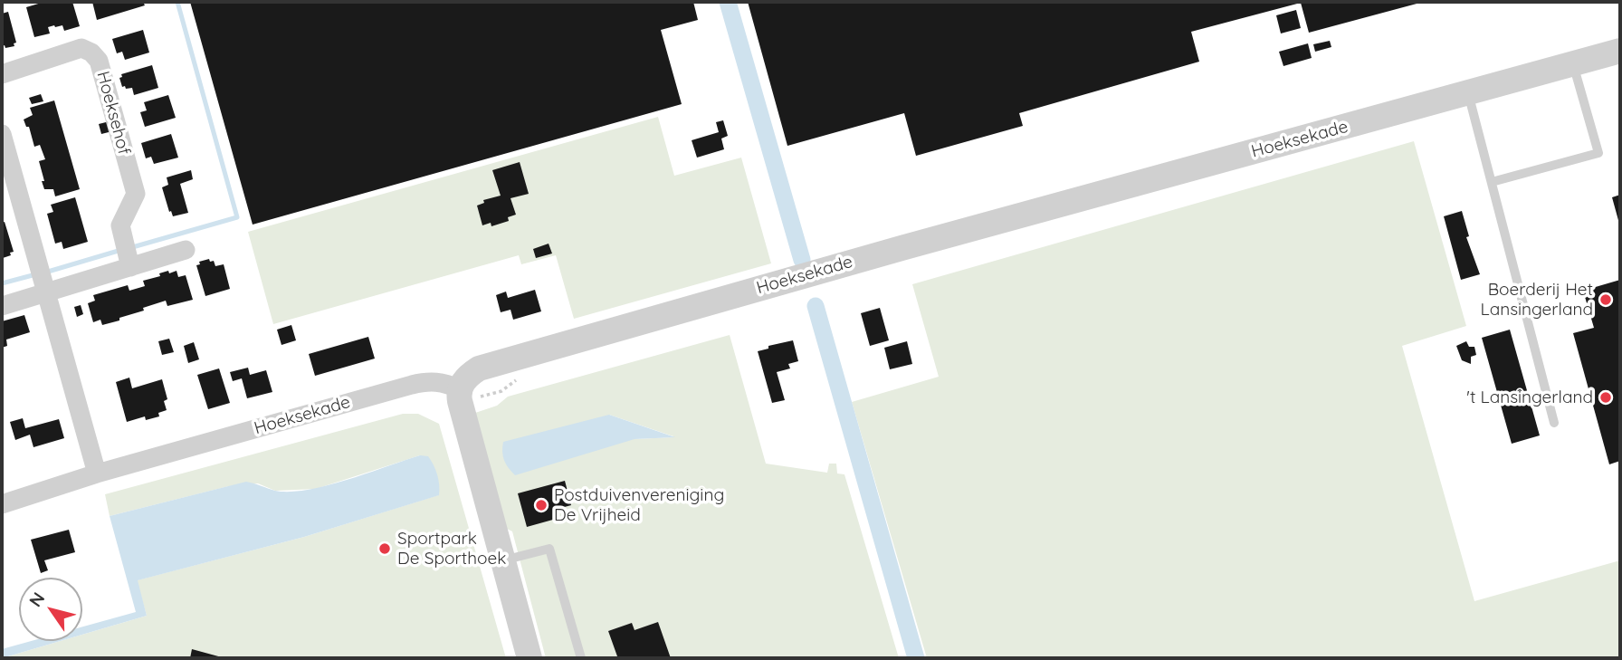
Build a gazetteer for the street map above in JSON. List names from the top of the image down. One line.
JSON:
{"streets":{"street":["Hoeksehof","Hoeksekade"]},"places":["Boerderij Het Lansingerland","'t Lansingerland","Postduivenvereniging De Vrijheid","Sportpark De Sporthoek"],"north":"top left"}
